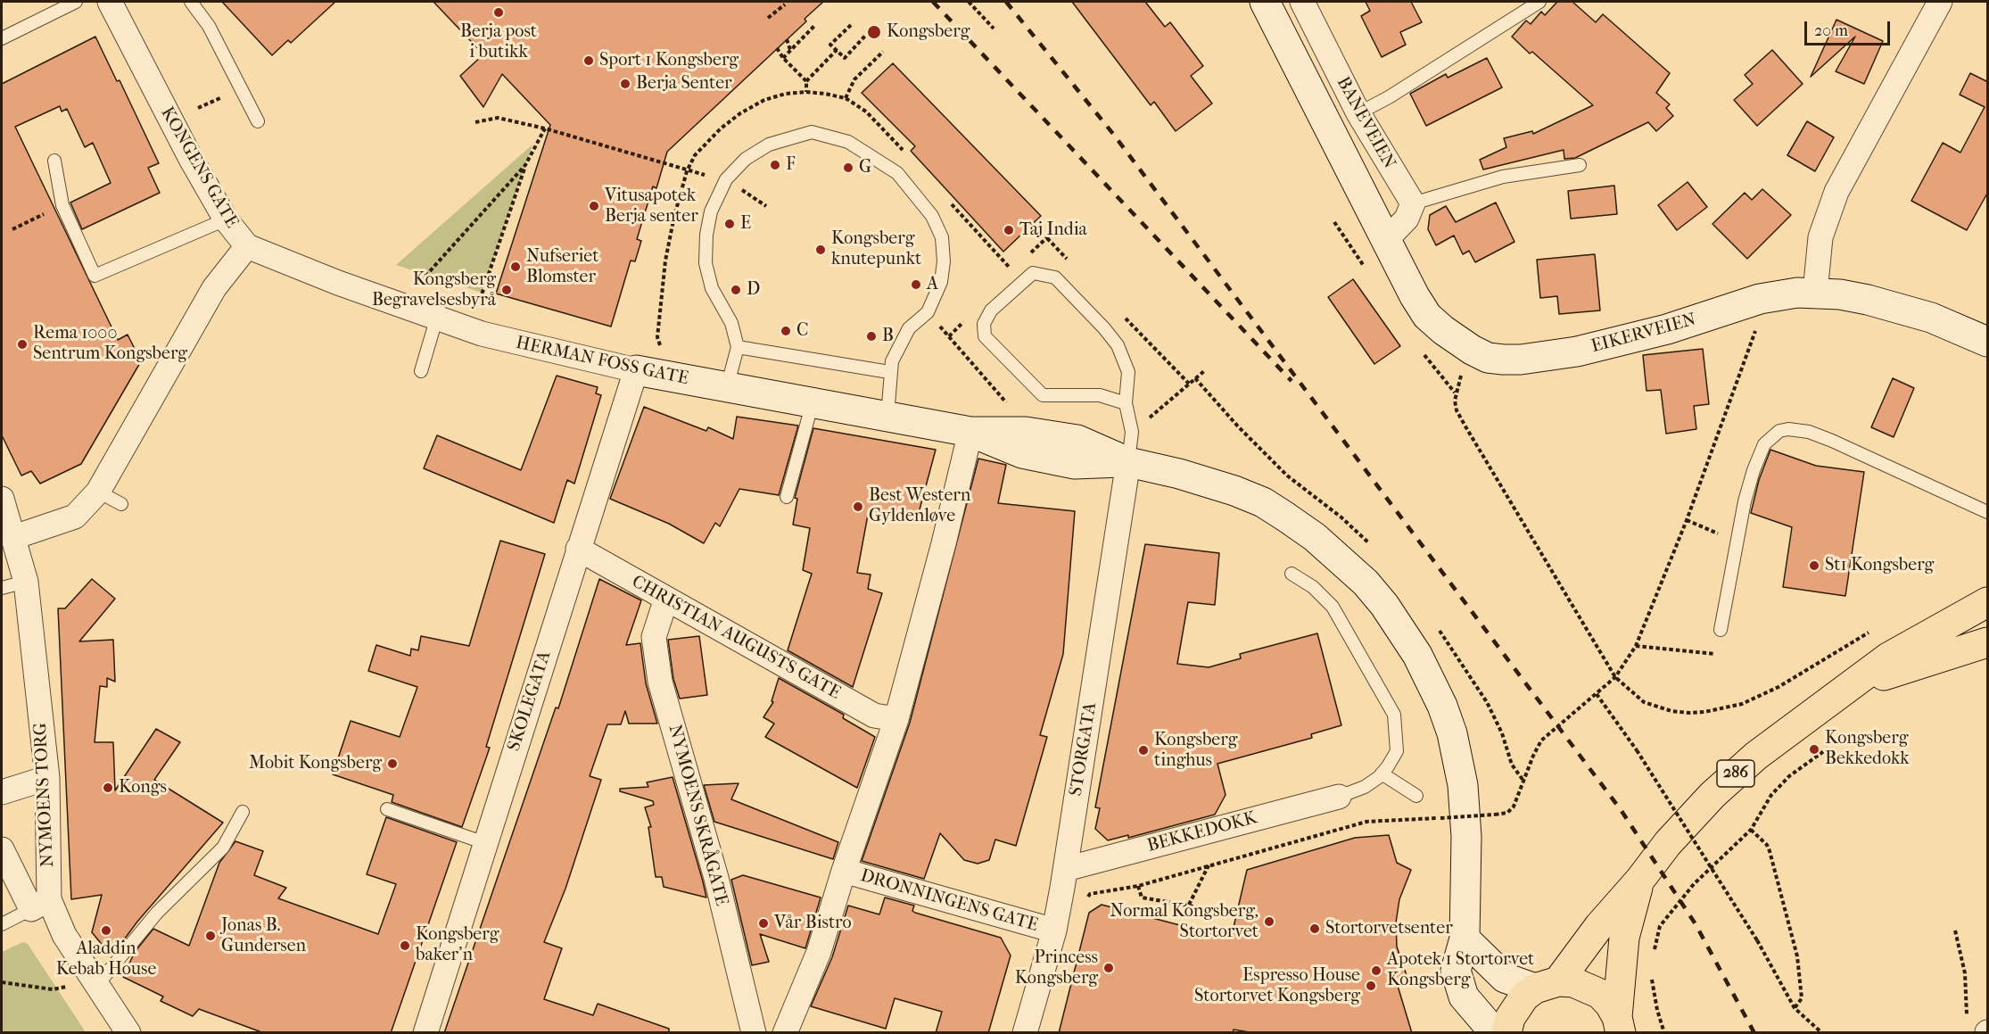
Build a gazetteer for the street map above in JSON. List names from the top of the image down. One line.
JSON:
{"streets":{"main road":["BANEVEIEN","EIKERVEIEN","HERMAN FOSS GATE","286"],"street":["KONGENS GATE","CHRISTIAN AUGUSTS GATE","SKOLEGATA","STORGATA","NYMOENS TORG","NYMOENS SKRÅGATE","BEKKEDOKK","DRONNINGENS GATE"]},"crossings":[["BANEVEIEN","EIKERVEIEN"],["KONGENS GATE","HERMAN FOSS GATE"],["KONGENS GATE","NYMOENS TORG"],["HERMAN FOSS GATE","SKOLEGATA"],["HERMAN FOSS GATE","STORGATA"],["CHRISTIAN AUGUSTS GATE","SKOLEGATA"],["CHRISTIAN AUGUSTS GATE","NYMOENS SKRÅGATE"],["STORGATA","BEKKEDOKK"],["STORGATA","DRONNINGENS GATE"]],"places":["Berja post i butikk","Kongsberg","Sport 1 Kongsberg","Berja Senter","F","G","Vitusapotek Berja senter","E","Taj India","Kongsberg knutepunkt","Nufseriet Blomster","A","Kongsberg Begravelsesbyrå","D","C","B","Rema 1000 Sentrum Kongsberg","Best Western Gyldenløve","St1 Kongsberg","Kongsberg Bekkedokk","Kongsberg tinghus","Mobit Kongsberg","Kongs","Normal Kongsberg, Stortorvet","Vår Bistro","Stortorvetsenter","Aladdin Kebab House","Jonas B. Gundersen","Kongsberg baker'n","Princess Kongsberg","Apotek 1 Stortorvet Kongsberg","Espresso House Stortorvet Kongsberg"],"scale_bar":"20 m"}
